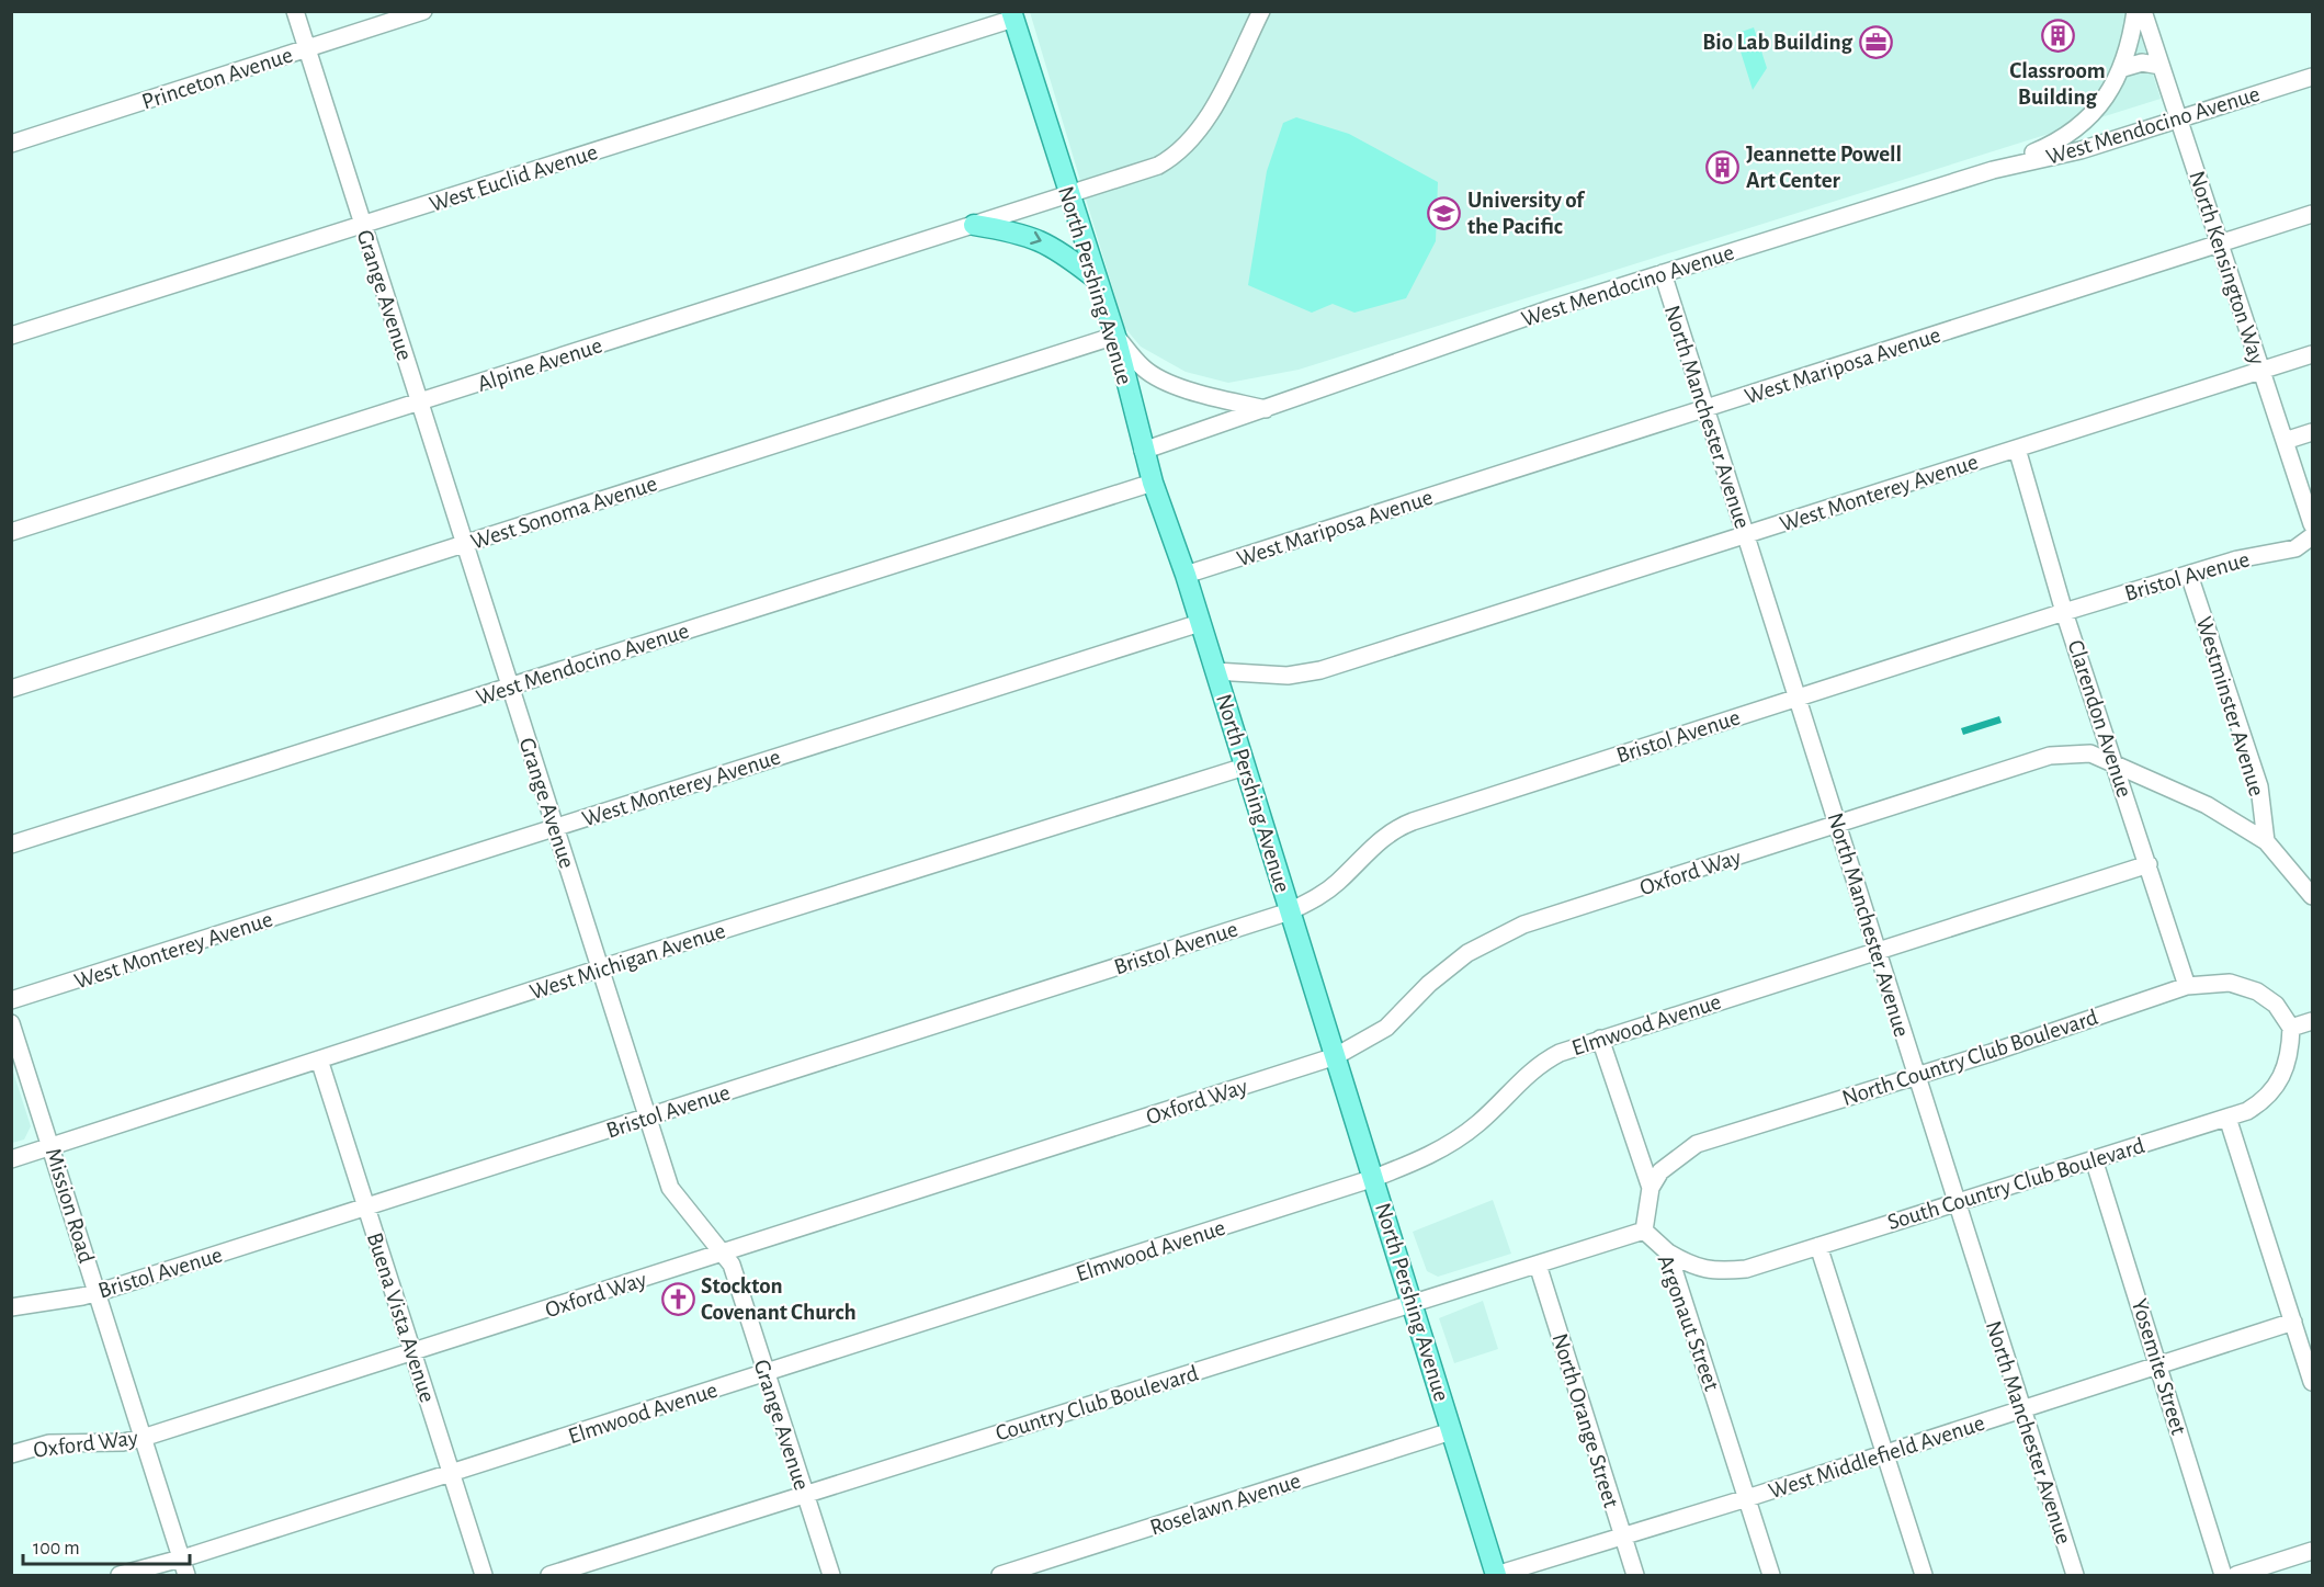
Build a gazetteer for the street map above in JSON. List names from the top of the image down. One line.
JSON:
{"streets":{"main road":["North Pershing Avenue"],"street":["Princeton Avenue","West Mendocino Avenue","West Euclid Avenue","North Kensington Way","Grange Avenue","Alpine Avenue","West Mariposa Avenue","North Manchester Avenue","West Monterey Avenue","West Sonoma Avenue","Bristol Avenue","Westminster Avenue","Clarendon Avenue","Oxford Way","West Michigan Avenue","Elmwood Avenue","North Country Club Boulevard","South Country Club Boulevard","Mission Road","Buena Vista Avenue","Argonaut Street","Yosemite Street","Country Club Boulevard","North Orange Street","West Middlefield Avenue","Roselawn Avenue"]},"crossings":[["Princeton Avenue","Grange Avenue"],["West Mendocino Avenue","North Kensington Way"],["West Mendocino Avenue","North Pershing Avenue"],["West Mendocino Avenue","Grange Avenue"],["West Mendocino Avenue","North Manchester Avenue"],["West Euclid Avenue","North Pershing Avenue"],["West Euclid Avenue","Grange Avenue"],["North Kensington Way","West Mariposa Avenue"],["North Kensington Way","West Monterey Avenue"],["North Pershing Avenue","Alpine Avenue"],["North Pershing Avenue","West Mariposa Avenue"],["North Pershing Avenue","West Monterey Avenue"],["North Pershing Avenue","West Sonoma Avenue"],["North Pershing Avenue","Bristol Avenue"],["North Pershing Avenue","Oxford Way"],["North Pershing Avenue","West Michigan Avenue"],["North Pershing Avenue","Elmwood Avenue"],["North Pershing Avenue","Country Club Boulevard"],["North Pershing Avenue","West Middlefield Avenue"],["North Pershing Avenue","Roselawn Avenue"],["Grange Avenue","Alpine Avenue"],["Grange Avenue","West Monterey Avenue"],["Grange Avenue","West Sonoma Avenue"],["Grange Avenue","Bristol Avenue"],["Grange Avenue","Oxford Way"],["Grange Avenue","West Michigan Avenue"],["Grange Avenue","Elmwood Avenue"],["Grange Avenue","Country Club Boulevard"],["West Mariposa Avenue","North Manchester Avenue"],["North Manchester Avenue","West Monterey Avenue"],["North Manchester Avenue","Bristol Avenue"],["North Manchester Avenue","Oxford Way"],["North Manchester Avenue","Elmwood Avenue"],["North Manchester Avenue","North Country Club Boulevard"],["North Manchester Avenue","South Country Club Boulevard"],["North Manchester Avenue","West Middlefield Avenue"],["West Monterey Avenue","Clarendon Avenue"],["Bristol Avenue","Westminster Avenue"],["Bristol Avenue","Clarendon Avenue"],["Bristol Avenue","Mission Road"],["Bristol Avenue","Buena Vista Avenue"],["Westminster Avenue","Oxford Way"],["Clarendon Avenue","Oxford Way"],["Clarendon Avenue","Elmwood Avenue"],["Clarendon Avenue","North Country Club Boulevard"],["Oxford Way","Mission Road"],["Oxford Way","Buena Vista Avenue"],["West Michigan Avenue","Mission Road"],["West Michigan Avenue","Buena Vista Avenue"],["Elmwood Avenue","Mission Road"],["Elmwood Avenue","Buena Vista Avenue"],["Elmwood Avenue","Argonaut Street"],["North Country Club Boulevard","South Country Club Boulevard"],["North Country Club Boulevard","Argonaut Street"],["South Country Club Boulevard","Argonaut Street"],["South Country Club Boulevard","Yosemite Street"],["Argonaut Street","Country Club Boulevard"],["Argonaut Street","West Middlefield Avenue"],["Yosemite Street","West Middlefield Avenue"],["Country Club Boulevard","North Orange Street"],["North Orange Street","West Middlefield Avenue"]],"places":{"building":["Classroom Building","Jeannette Powell Art Center"],"office":["Bio Lab Building"],"school or university":["University of the Pacific"],"church":["Stockton Covenant Church"]},"scale_bar":"100 m"}
